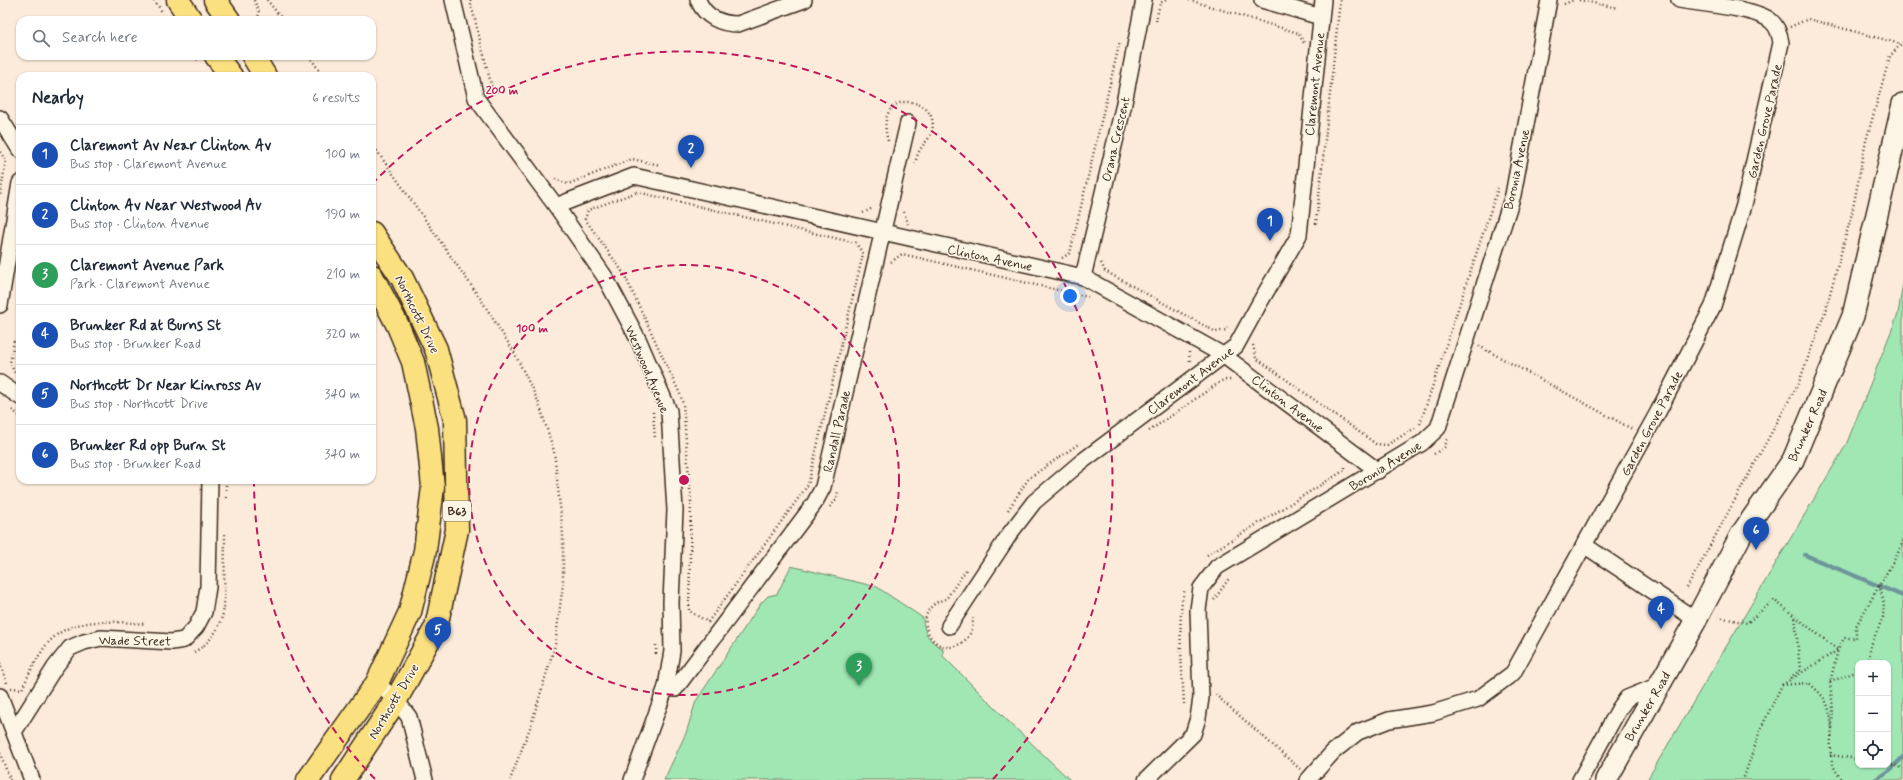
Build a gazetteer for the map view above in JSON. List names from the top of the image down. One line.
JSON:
{"streets":{"main road":["Northcott Drive","Brunker Road","B63"],"street":["Claremont Avenue","Garden Grove Parade","Orana Crescent","Boronia Avenue","Clinton Avenue","Westwood Avenue","Randall Parade","Wade Street"]},"crossings":[["Claremont Avenue","Clinton Avenue"],["Orana Crescent","Clinton Avenue"],["Boronia Avenue","Clinton Avenue"],["Clinton Avenue","Westwood Avenue"],["Clinton Avenue","Randall Parade"],["Westwood Avenue","Randall Parade"]],"page":{"search":"Search here","heading":["Nearby","6 results"],"list":[{"mark":"1","name":"Claremont Av Near Clinton Av","note":"Bus stop · Claremont Avenue","value":"100 m"},{"mark":"2","name":"Clinton Av Near Westwood Av","note":"Bus stop · Clinton Avenue","value":"190 m"},{"mark":"3","name":"Claremont Avenue Park","note":"Park · Claremont Avenue","value":"210 m"},{"mark":"4","name":"Brunker Rd at Burns St","note":"Bus stop · Brunker Road","value":"320 m"},{"mark":"5","name":"Northcott Dr Near Kinross Av","note":"Bus stop · Northcott Drive","value":"340 m"},{"mark":"6","name":"Brunker Rd opp Burn St","note":"Bus stop · Brunker Road","value":"340 m"}],"pins":["2","1","6","4","5","3"],"map_buttons":["+","−"]},"rings":["200 m","100 m"]}
